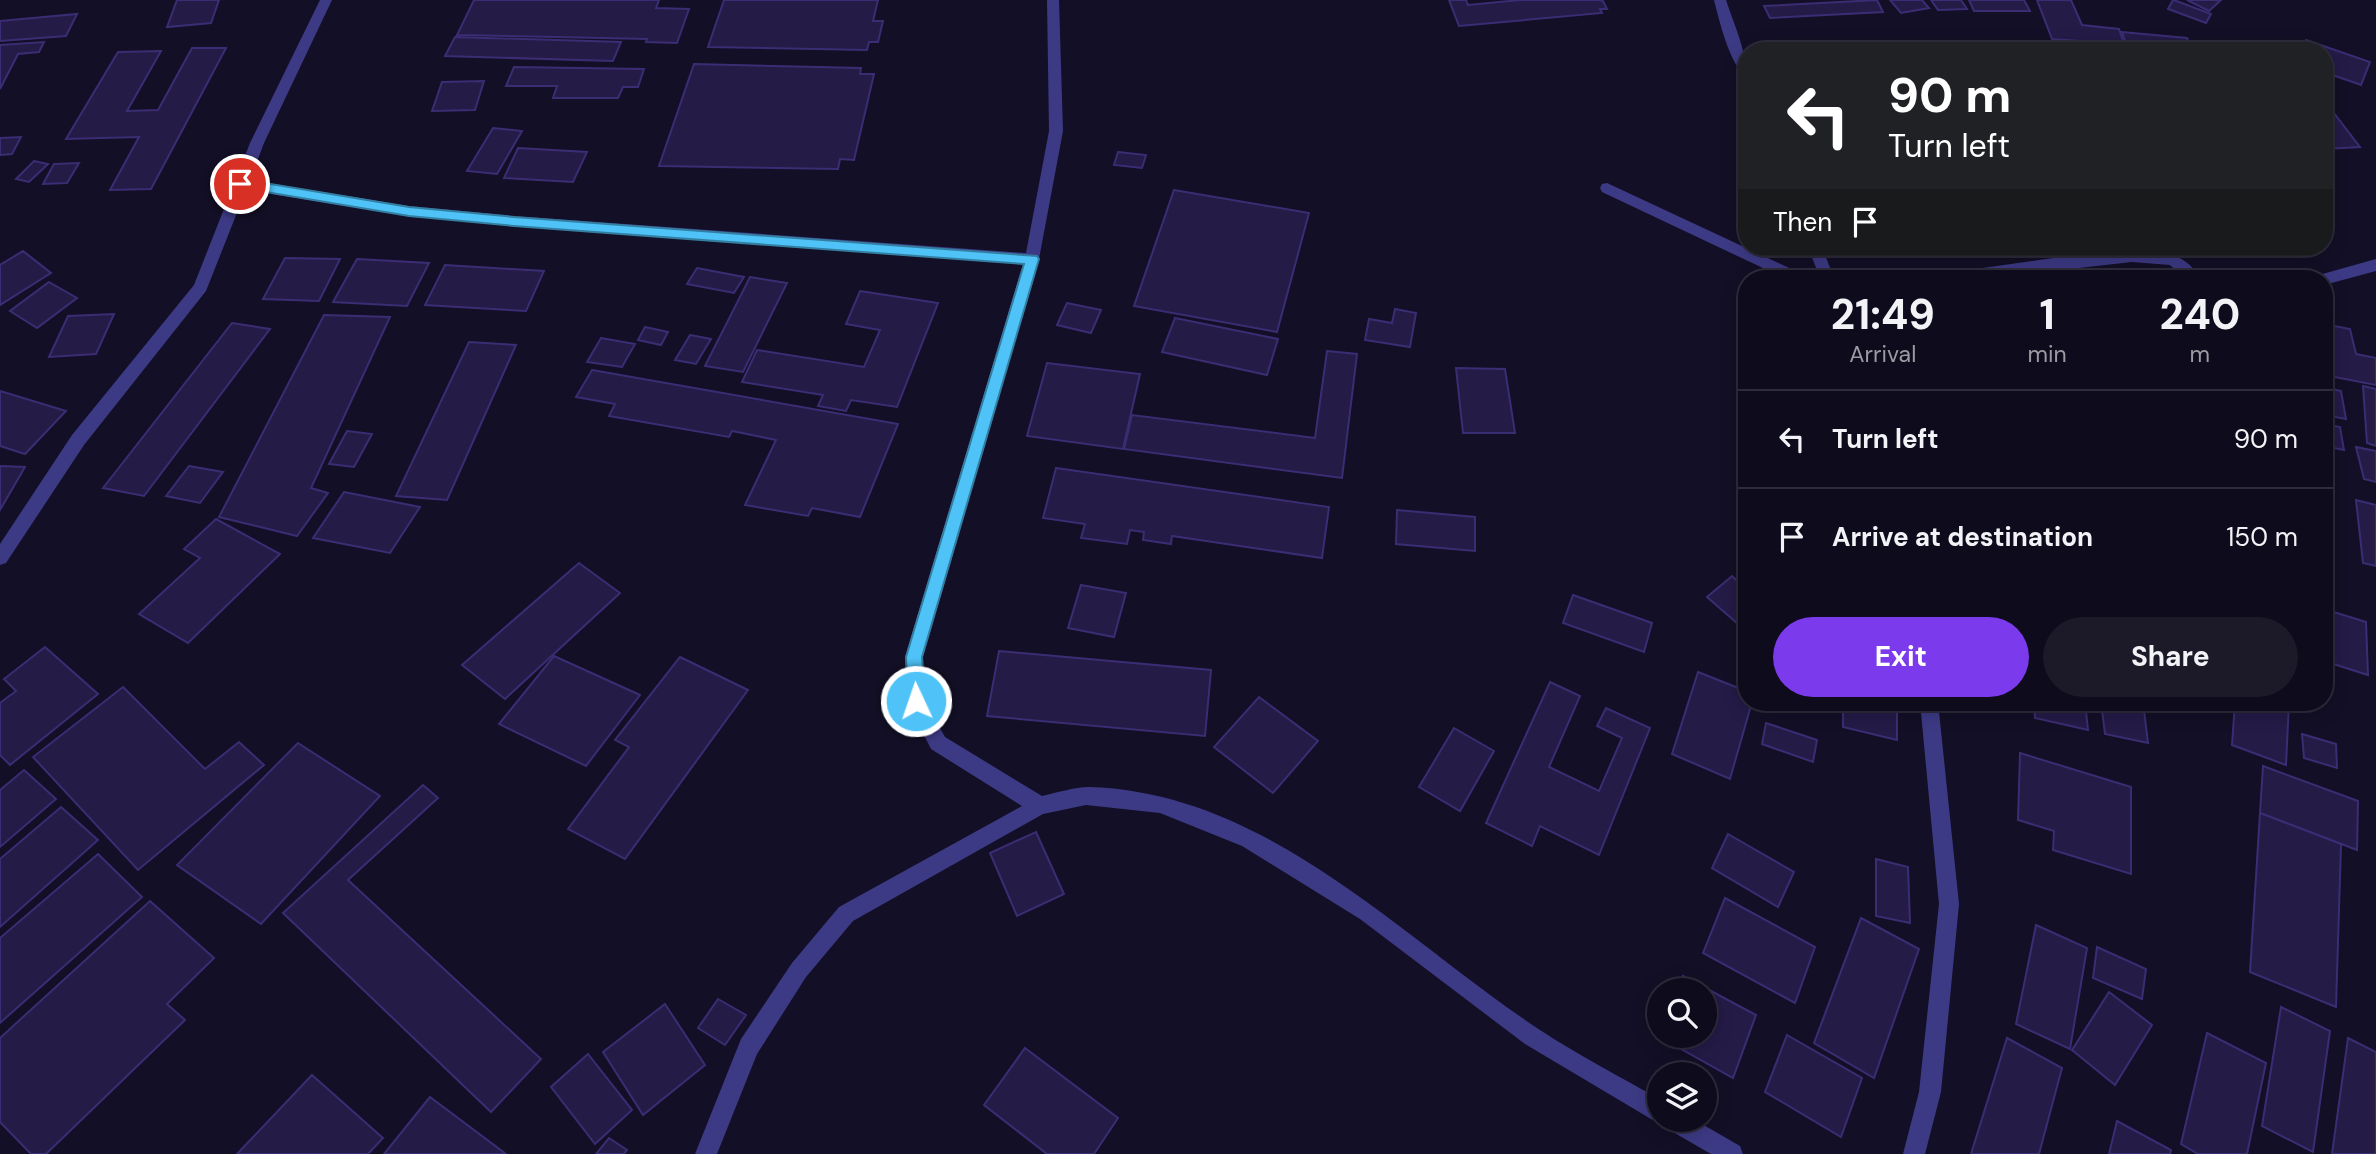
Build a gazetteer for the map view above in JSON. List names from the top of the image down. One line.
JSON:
{"page":{"turn":["90 m","Turn left"],"then":"Then","eta":["21:49","Arrival","1","min","240","m"],"list":[{"name":"Turn left","value":"90 m"},{"name":"Arrive at destination","value":"150 m"}],"buttons":["Exit","Share"]}}
